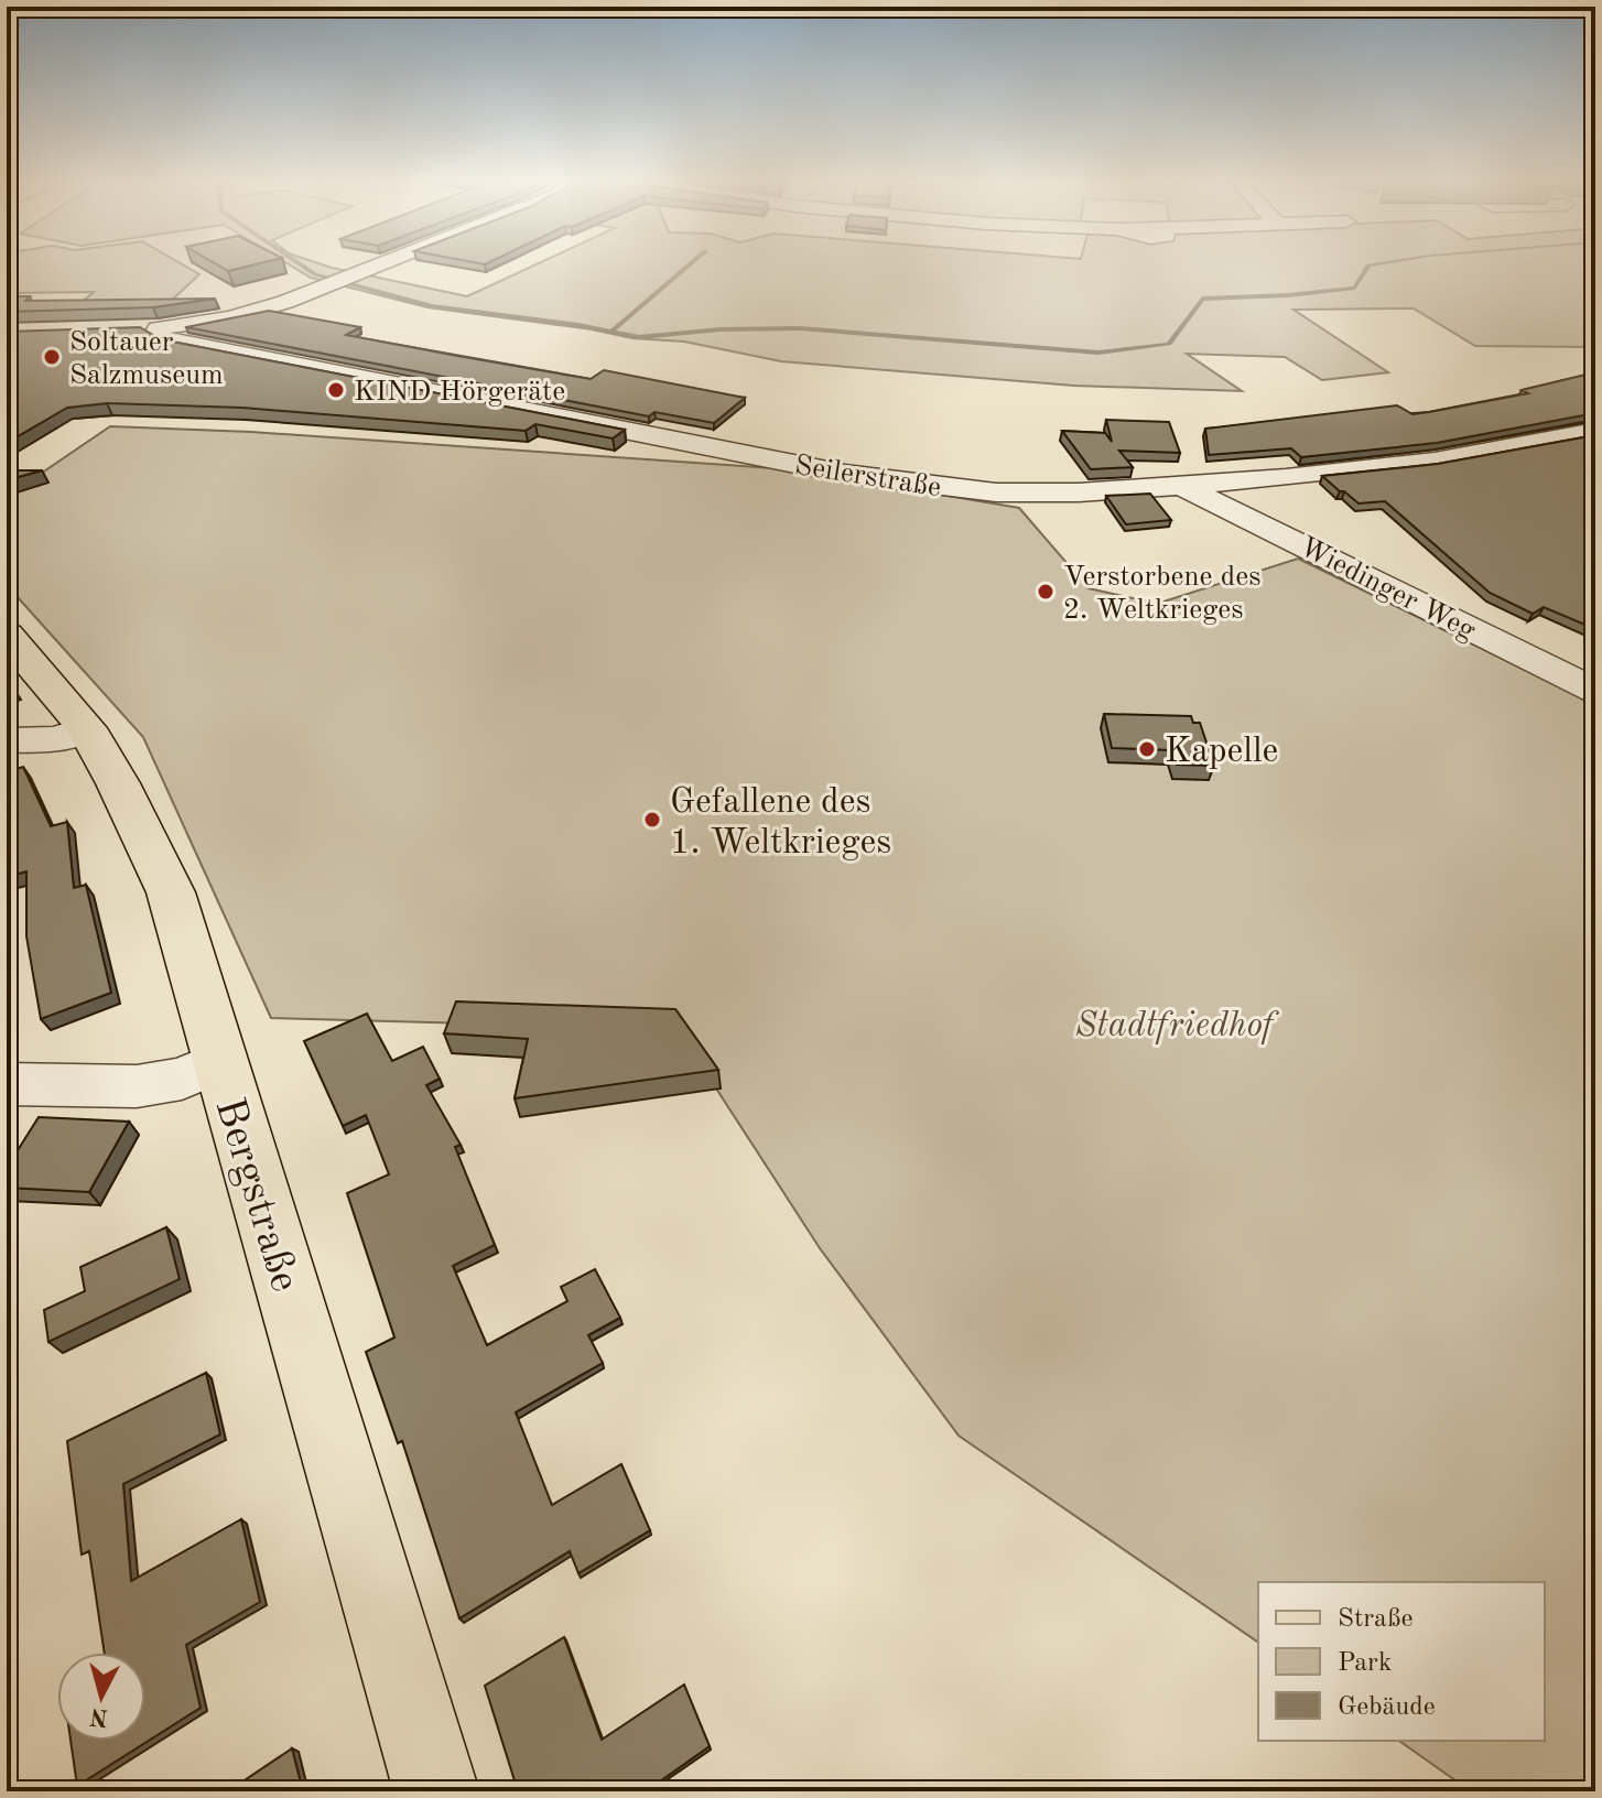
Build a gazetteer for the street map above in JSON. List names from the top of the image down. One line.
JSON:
{"streets":{"main road":["Bergstraße"],"street":["Seilerstraße","Wiedinger Weg"]},"crossings":[["Seilerstraße","Wiedinger Weg"]],"parks":["Stadtfriedhof"],"places":["Soltauer Salzmuseum","KIND Hörgeräte","Verstorbene des 2. Weltkrieges","Kapelle","Gefallene des 1. Weltkrieges"],"legend":["Straße","Park","Gebäude"],"north":"bottom"}
